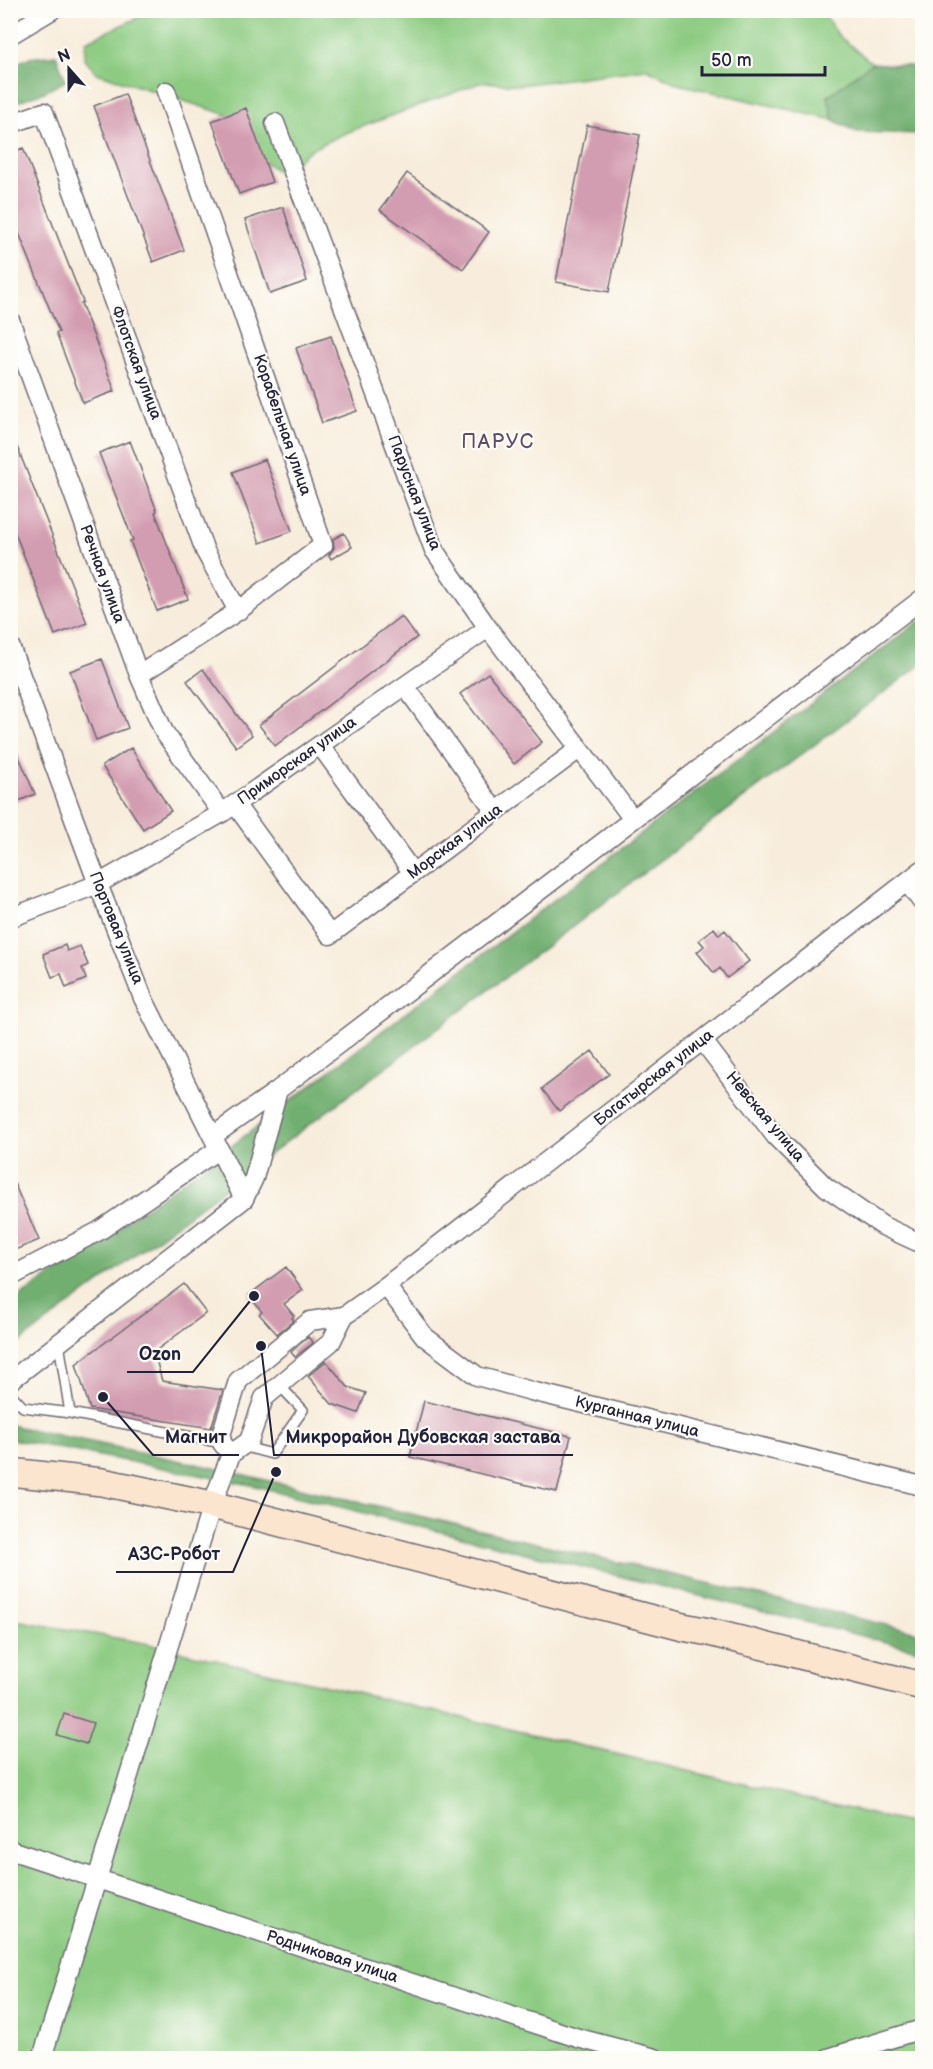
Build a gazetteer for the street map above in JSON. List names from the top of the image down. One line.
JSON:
{"streets":{"street":["Флотская улица","Корабельная улица","Парусная улица","Речная улица","Приморская улица","Морская улица","Портовая улица","Богатырская улица","Невская улица","Курганная улица","Родниковая улица"]},"crossings":[["Флотская улица","Корабельная улица"],["Корабельная улица","Речная улица"],["Парусная улица","Приморская улица"],["Парусная улица","Морская улица"],["Речная улица","Приморская улица"],["Речная улица","Морская улица"],["Приморская улица","Портовая улица"],["Богатырская улица","Невская улица"],["Богатырская улица","Курганная улица"]],"districts":["ПАРУС"],"places":["Ozon","Микрорайон Дубовская застава","Магнит","АЗС-Робот"],"scale_bar":"50 m","north":"top"}
